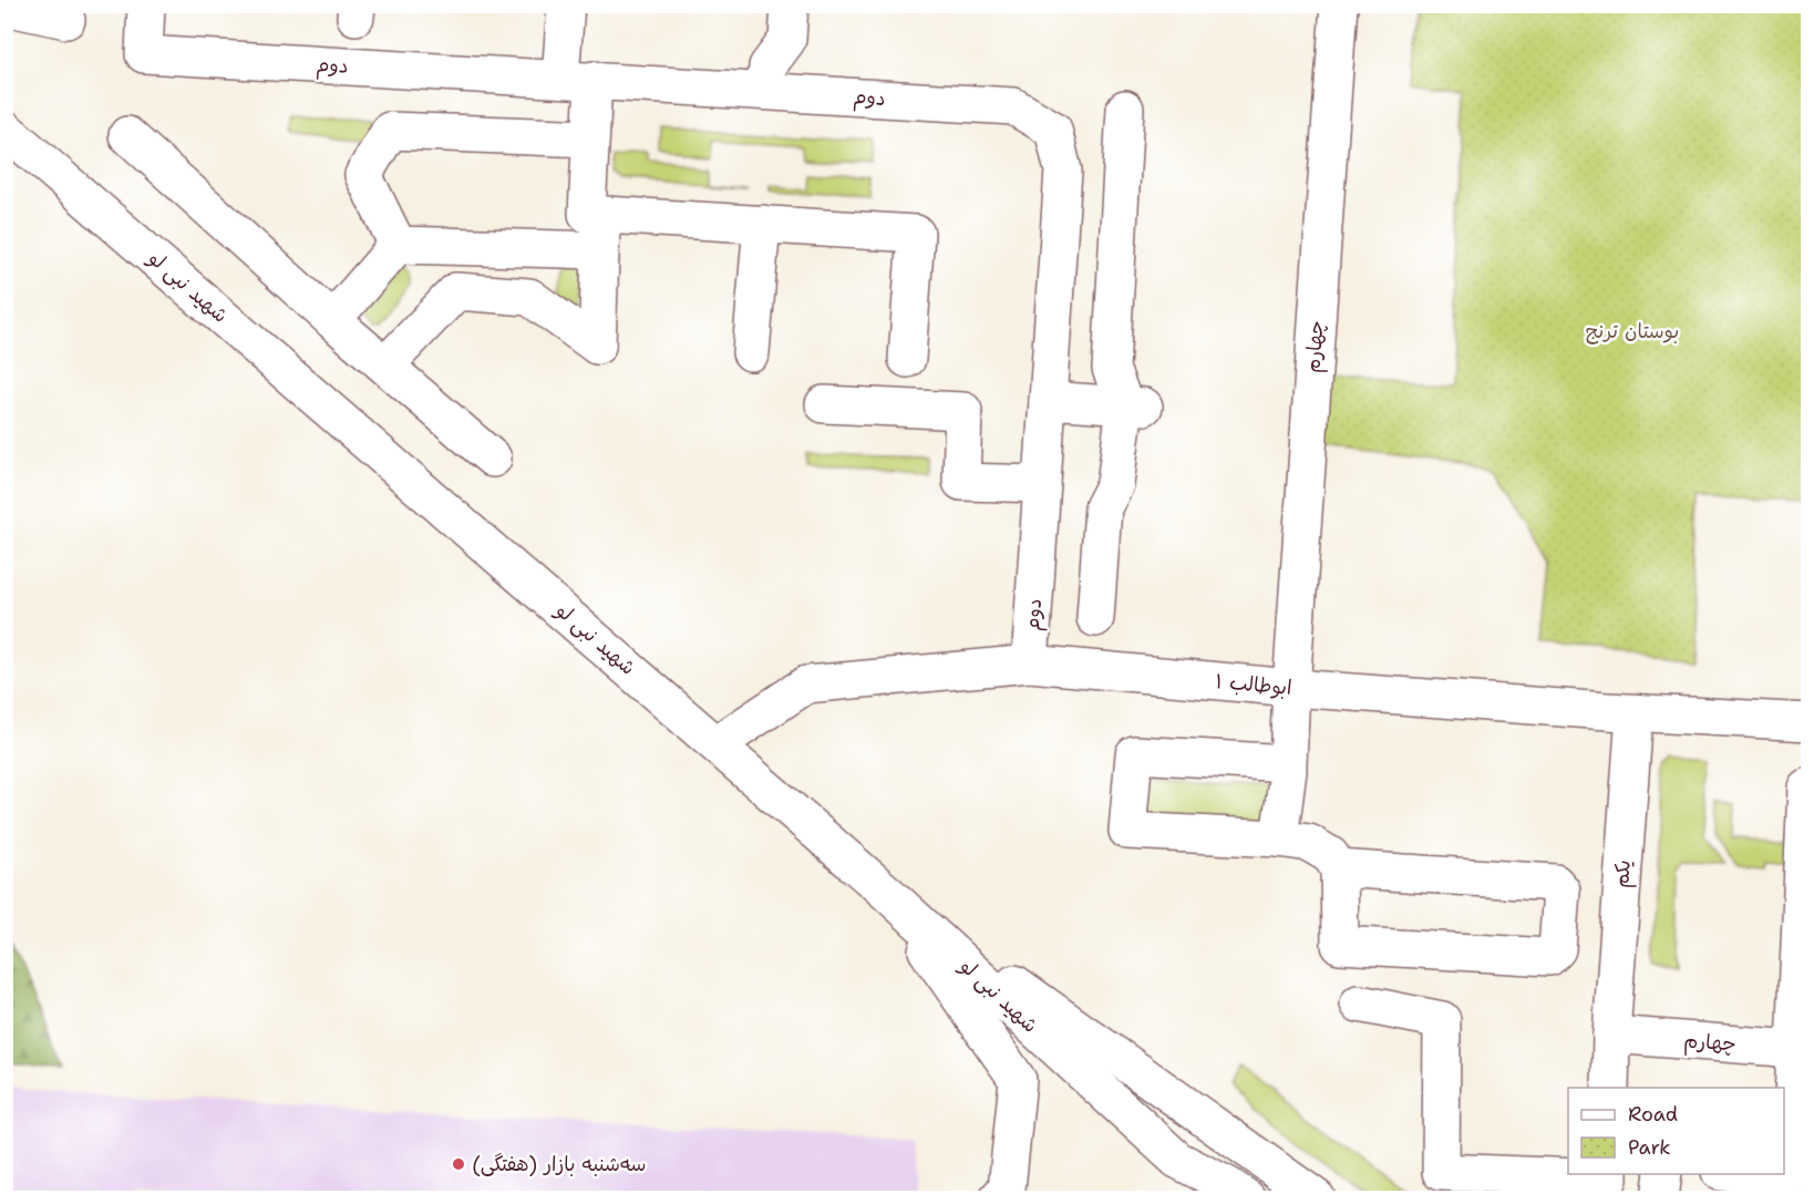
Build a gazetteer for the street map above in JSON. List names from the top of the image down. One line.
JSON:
{"streets":{"street":["دوم","شهید نبی لو","چهارم","ابوطالب ۱","یکم"]},"crossings":[["دوم","ابوطالب ۱"],["شهید نبی لو","ابوطالب ۱"],["چهارم","ابوطالب ۱"],["چهارم","یکم"],["ابوطالب ۱","یکم"]],"parks":["بوستان ترنج"],"places":["سه‌شنبه بازار (هفتگی)"],"legend":["Road","Park"]}
